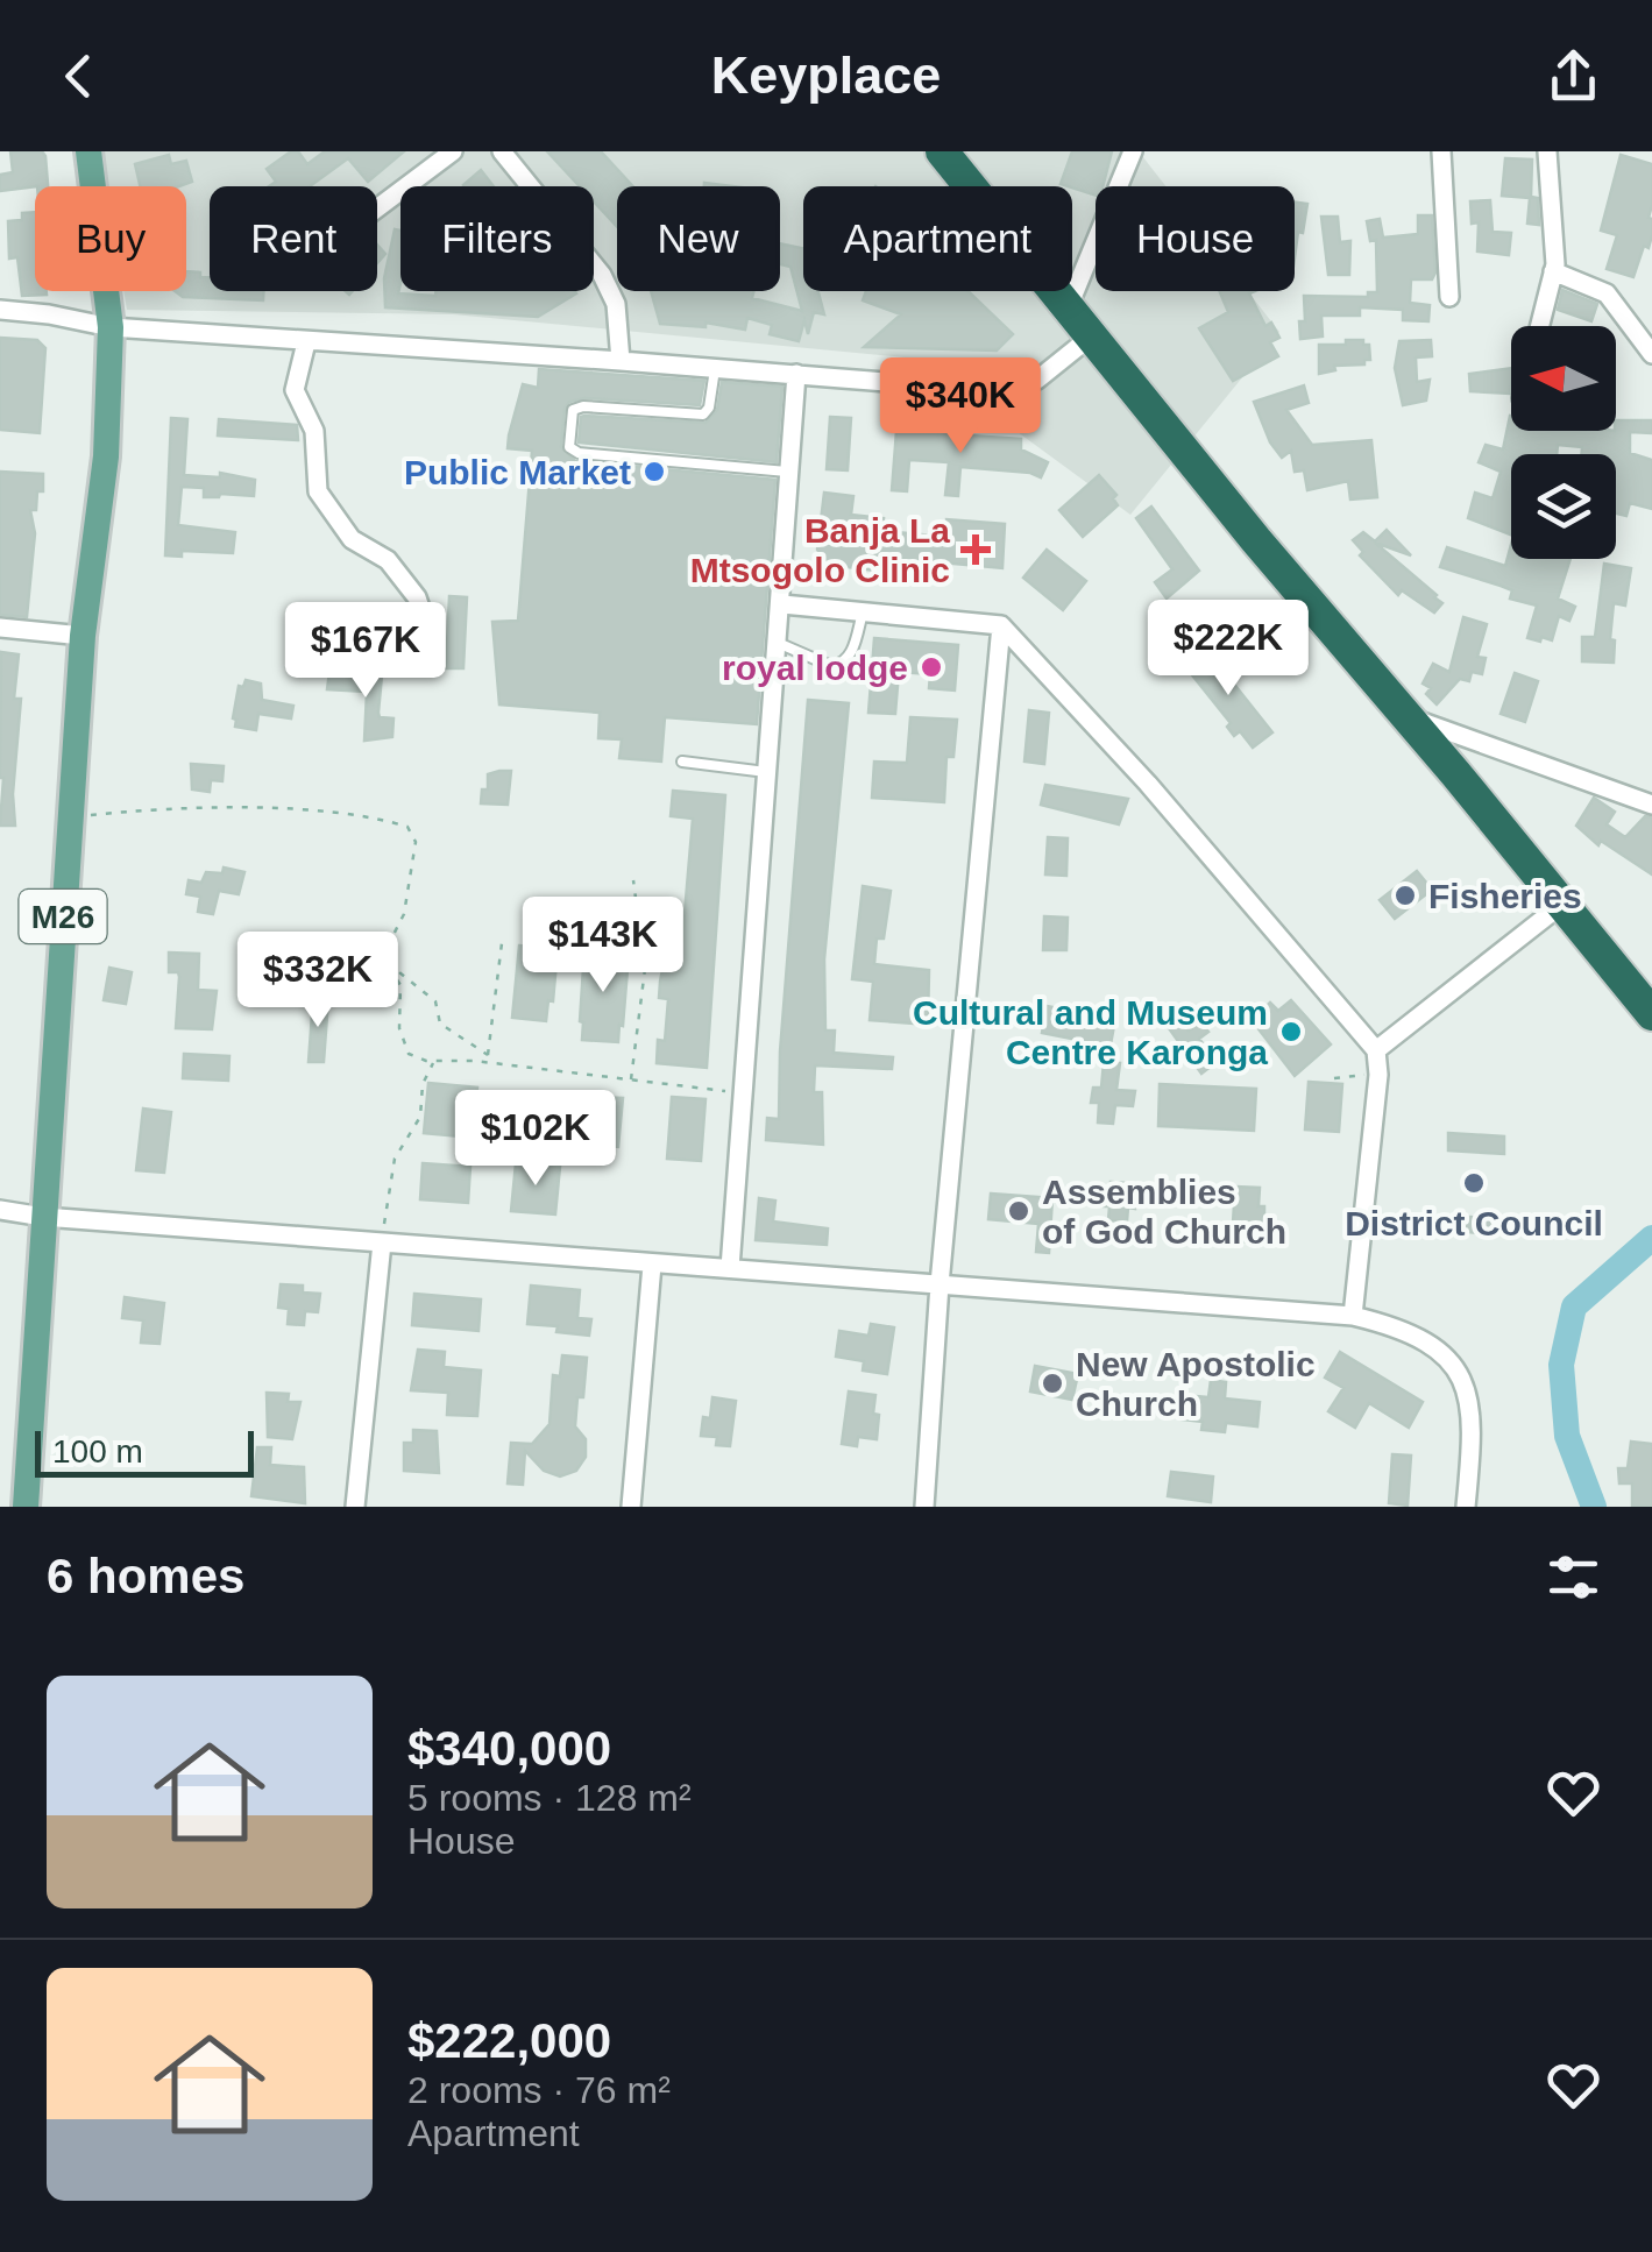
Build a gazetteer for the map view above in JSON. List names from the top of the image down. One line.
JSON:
{"streets":{"main road":["M26"]},"places":{"other":["Public Market","royal lodge","Fisheries","Cultural and Museum Centre Karonga","District Council","Assemblies of God Church","New Apostolic Church"],"health":["Banja La Mtsogolo Clinic"]},"scale_bar":"100 m","north":"left","page":{"header":"Keyplace","chip":["Buy","Rent","Filters","New","Apartment","House"],"price":["$340K","$222K","$167K","$143K","$332K","$102K"],"scale":"100 m","heading":"6 homes","list":[{"name":"$340,000","note":"5 rooms · 128 m² · House"},{"name":"$222,000","note":"2 rooms · 76 m² · Apartment"}]}}
